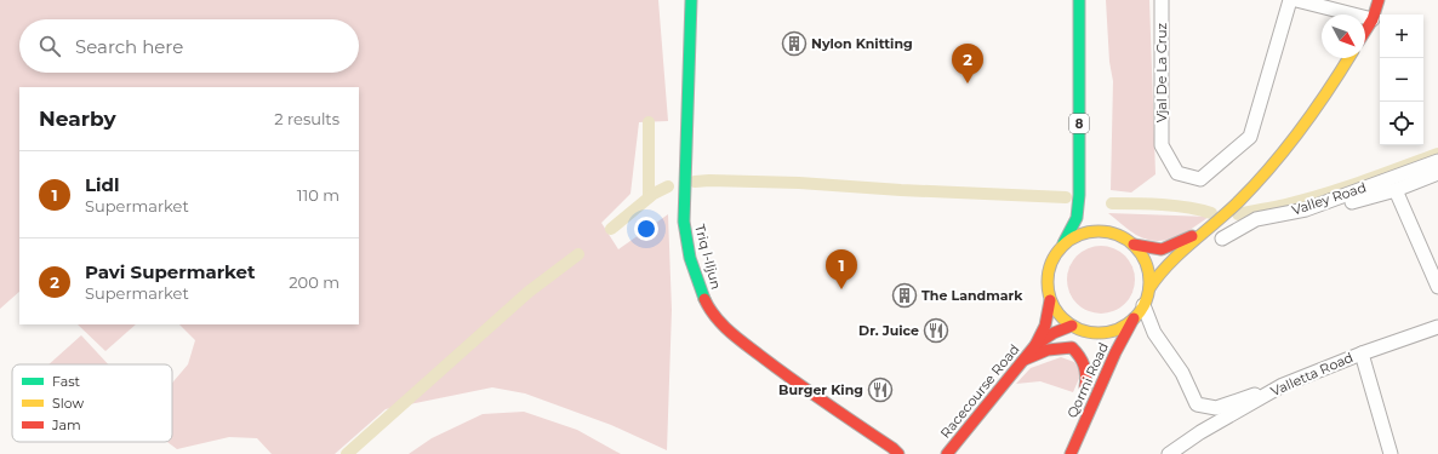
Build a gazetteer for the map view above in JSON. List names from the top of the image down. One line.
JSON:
{"streets":{"main road":["8","Triq l-Iljun","Qormi Road","Racecourse Road"],"street":["Vjal De La Cruz","Valley Road","Valletta Road"]},"crossings":[["8","Qormi Road"],["8","Racecourse Road"],["Qormi Road","Racecourse Road"]],"places":{"building":["Nylon Knitting","The Landmark"],"restaurant":["Dr. Juice","Burger King"]},"legend":["Fast","Slow","Jam"],"north":"bottom right","page":{"map_buttons":["+","−"],"search":"Search here","pins":["2","1"],"heading":["Nearby","2 results"],"list":[{"mark":"1","name":"Lidl","note":"Supermarket","value":"110 m"},{"mark":"2","name":"Pavi Supermarket","note":"Supermarket","value":"200 m"}]}}
